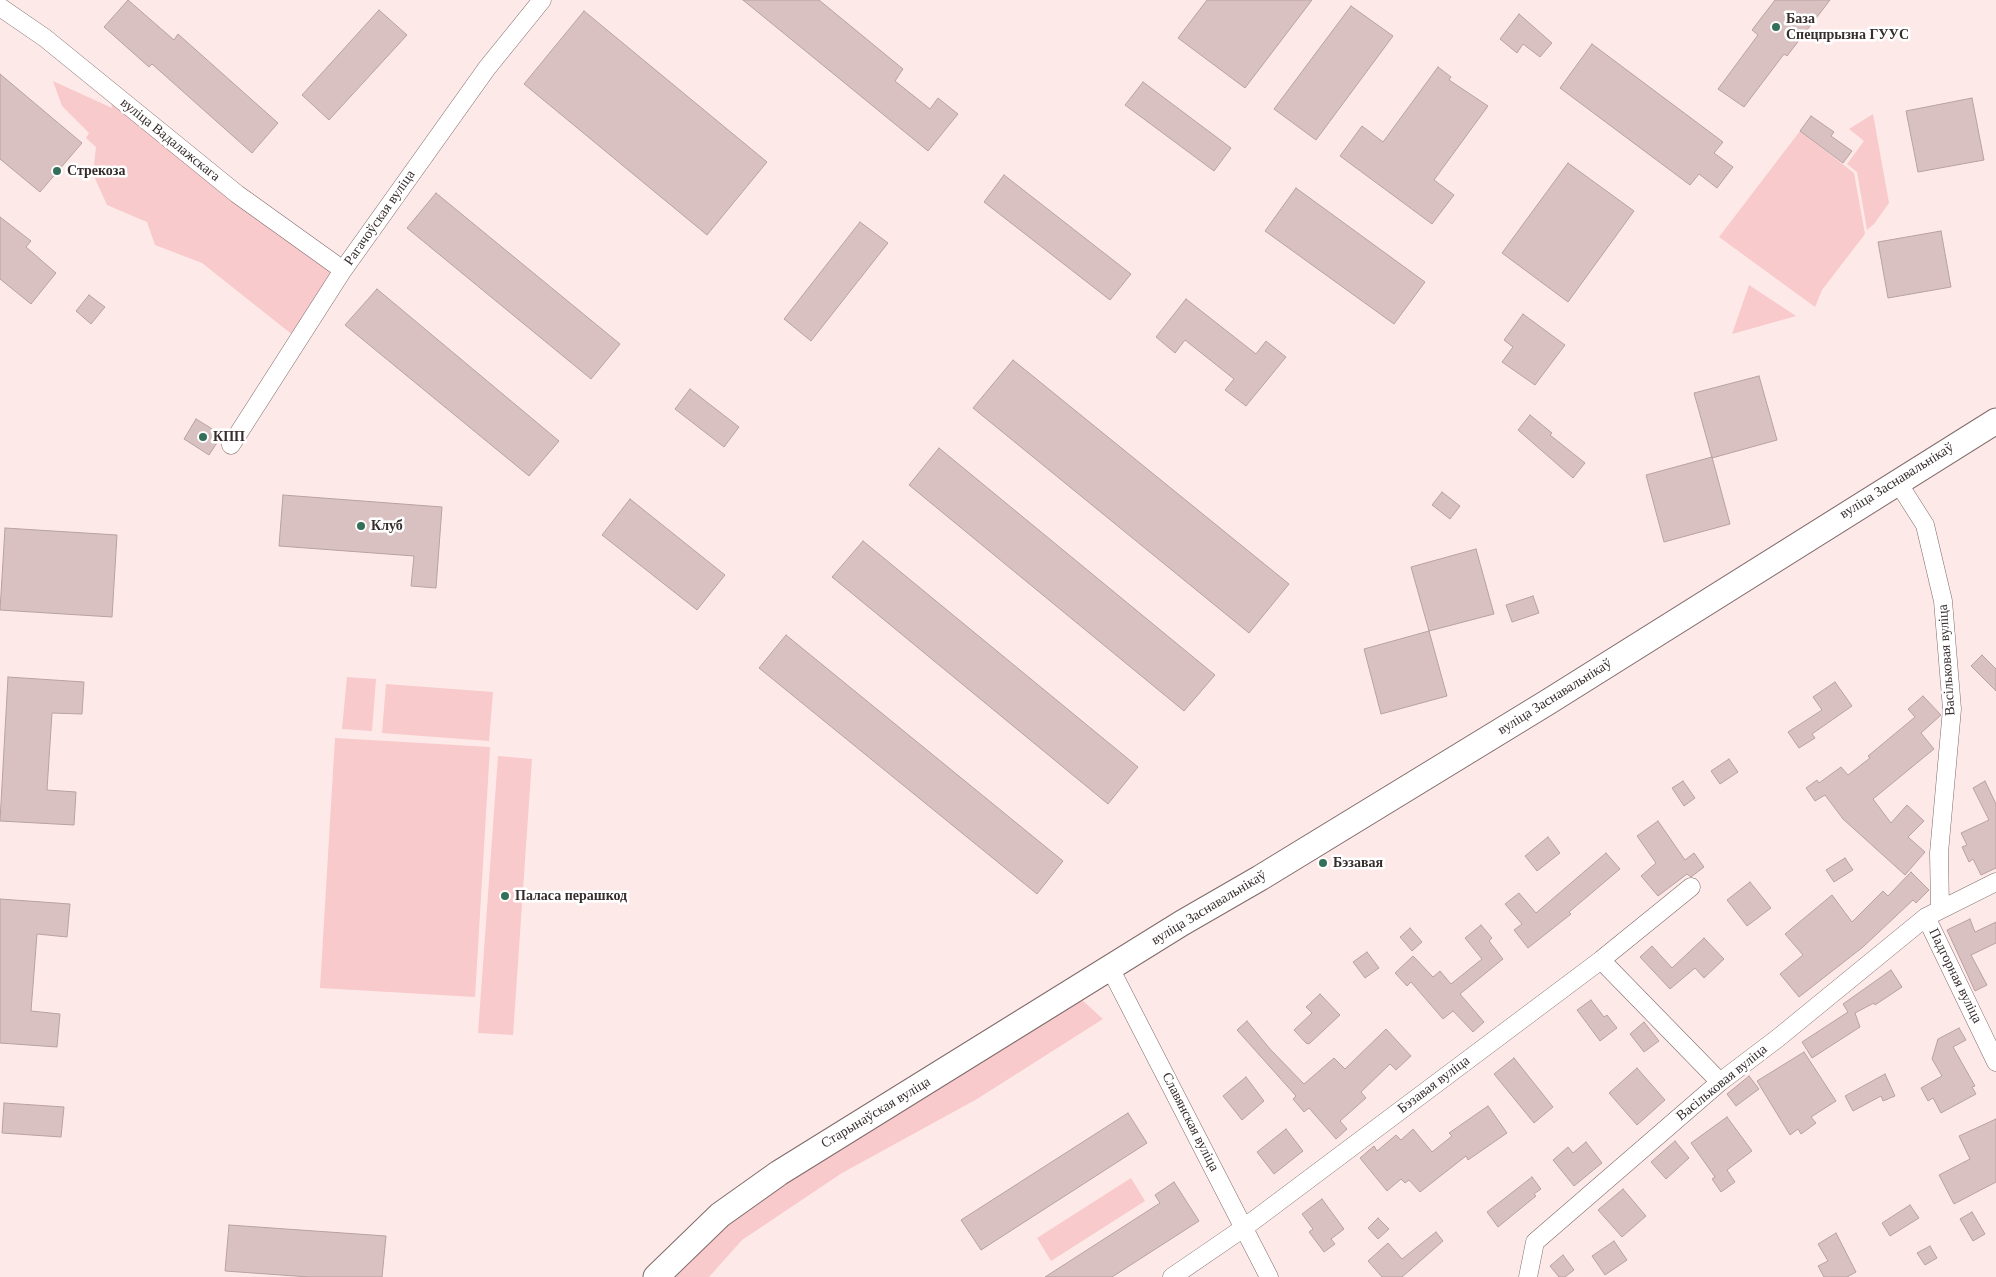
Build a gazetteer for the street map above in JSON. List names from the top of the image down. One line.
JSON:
{"streets":{"main road":["вуліца Заснавальнікаў","Старынаўская вуліца"],"street":["вуліца Вадалажскага","Рагачоўская вуліца","Васільковая вуліца","Падгорная вуліца","Бэзавая вуліца","Славянская вуліца"]},"crossings":[["вуліца Вадалажскага","Рагачоўская вуліца"],["вуліца Заснавальнікаў","Васільковая вуліца"],["вуліца Заснавальнікаў","Старынаўская вуліца"],["вуліца Заснавальнікаў","Славянская вуліца"],["Васільковая вуліца","Падгорная вуліца"],["Бэзавая вуліца","Славянская вуліца"],["Старынаўская вуліца","Славянская вуліца"]],"places":["База Спецпрызна ГУУС","Стрекоза","КПП","Клуб","Бэзавая","Паласа перашкод"]}
